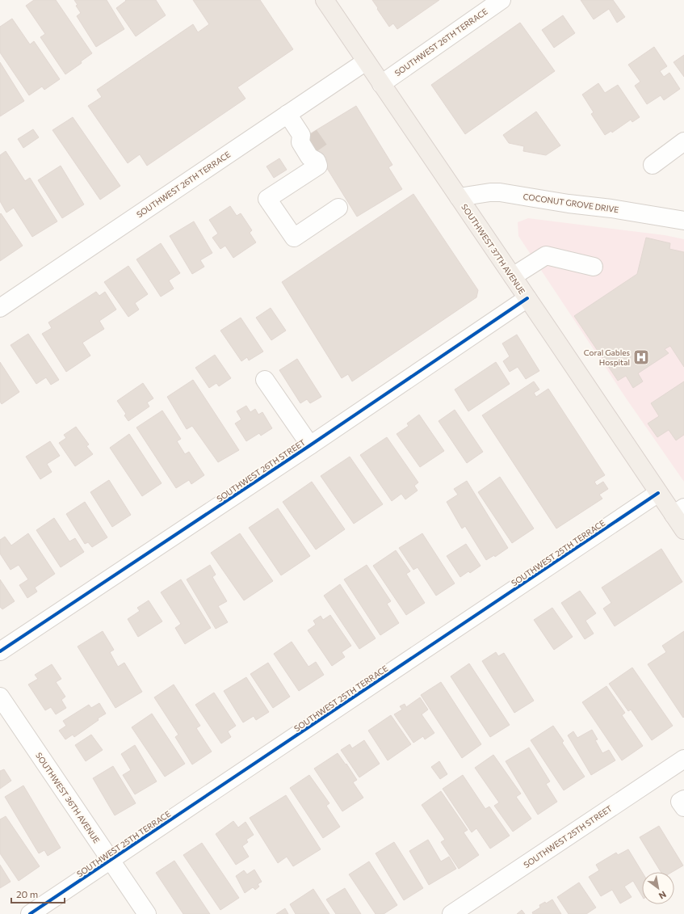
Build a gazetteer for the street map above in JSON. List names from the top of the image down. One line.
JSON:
{"streets":{"main road":["SOUTHWEST 37TH AVENUE"],"street":["SOUTHWEST 26TH TERRACE","COCONUT GROVE DRIVE","SOUTHWEST 26TH STREET","SOUTHWEST 25TH TERRACE","SOUTHWEST 36TH AVENUE","SOUTHWEST 25TH STREET"]},"crossings":[["SOUTHWEST 26TH TERRACE","SOUTHWEST 37TH AVENUE"],["COCONUT GROVE DRIVE","SOUTHWEST 37TH AVENUE"],["SOUTHWEST 37TH AVENUE","SOUTHWEST 26TH STREET"],["SOUTHWEST 37TH AVENUE","SOUTHWEST 25TH TERRACE"],["SOUTHWEST 25TH TERRACE","SOUTHWEST 36TH AVENUE"]],"places":{"hospital":["Coral Gables Hospital"]},"scale_bar":"20 m","north":"bottom right"}
